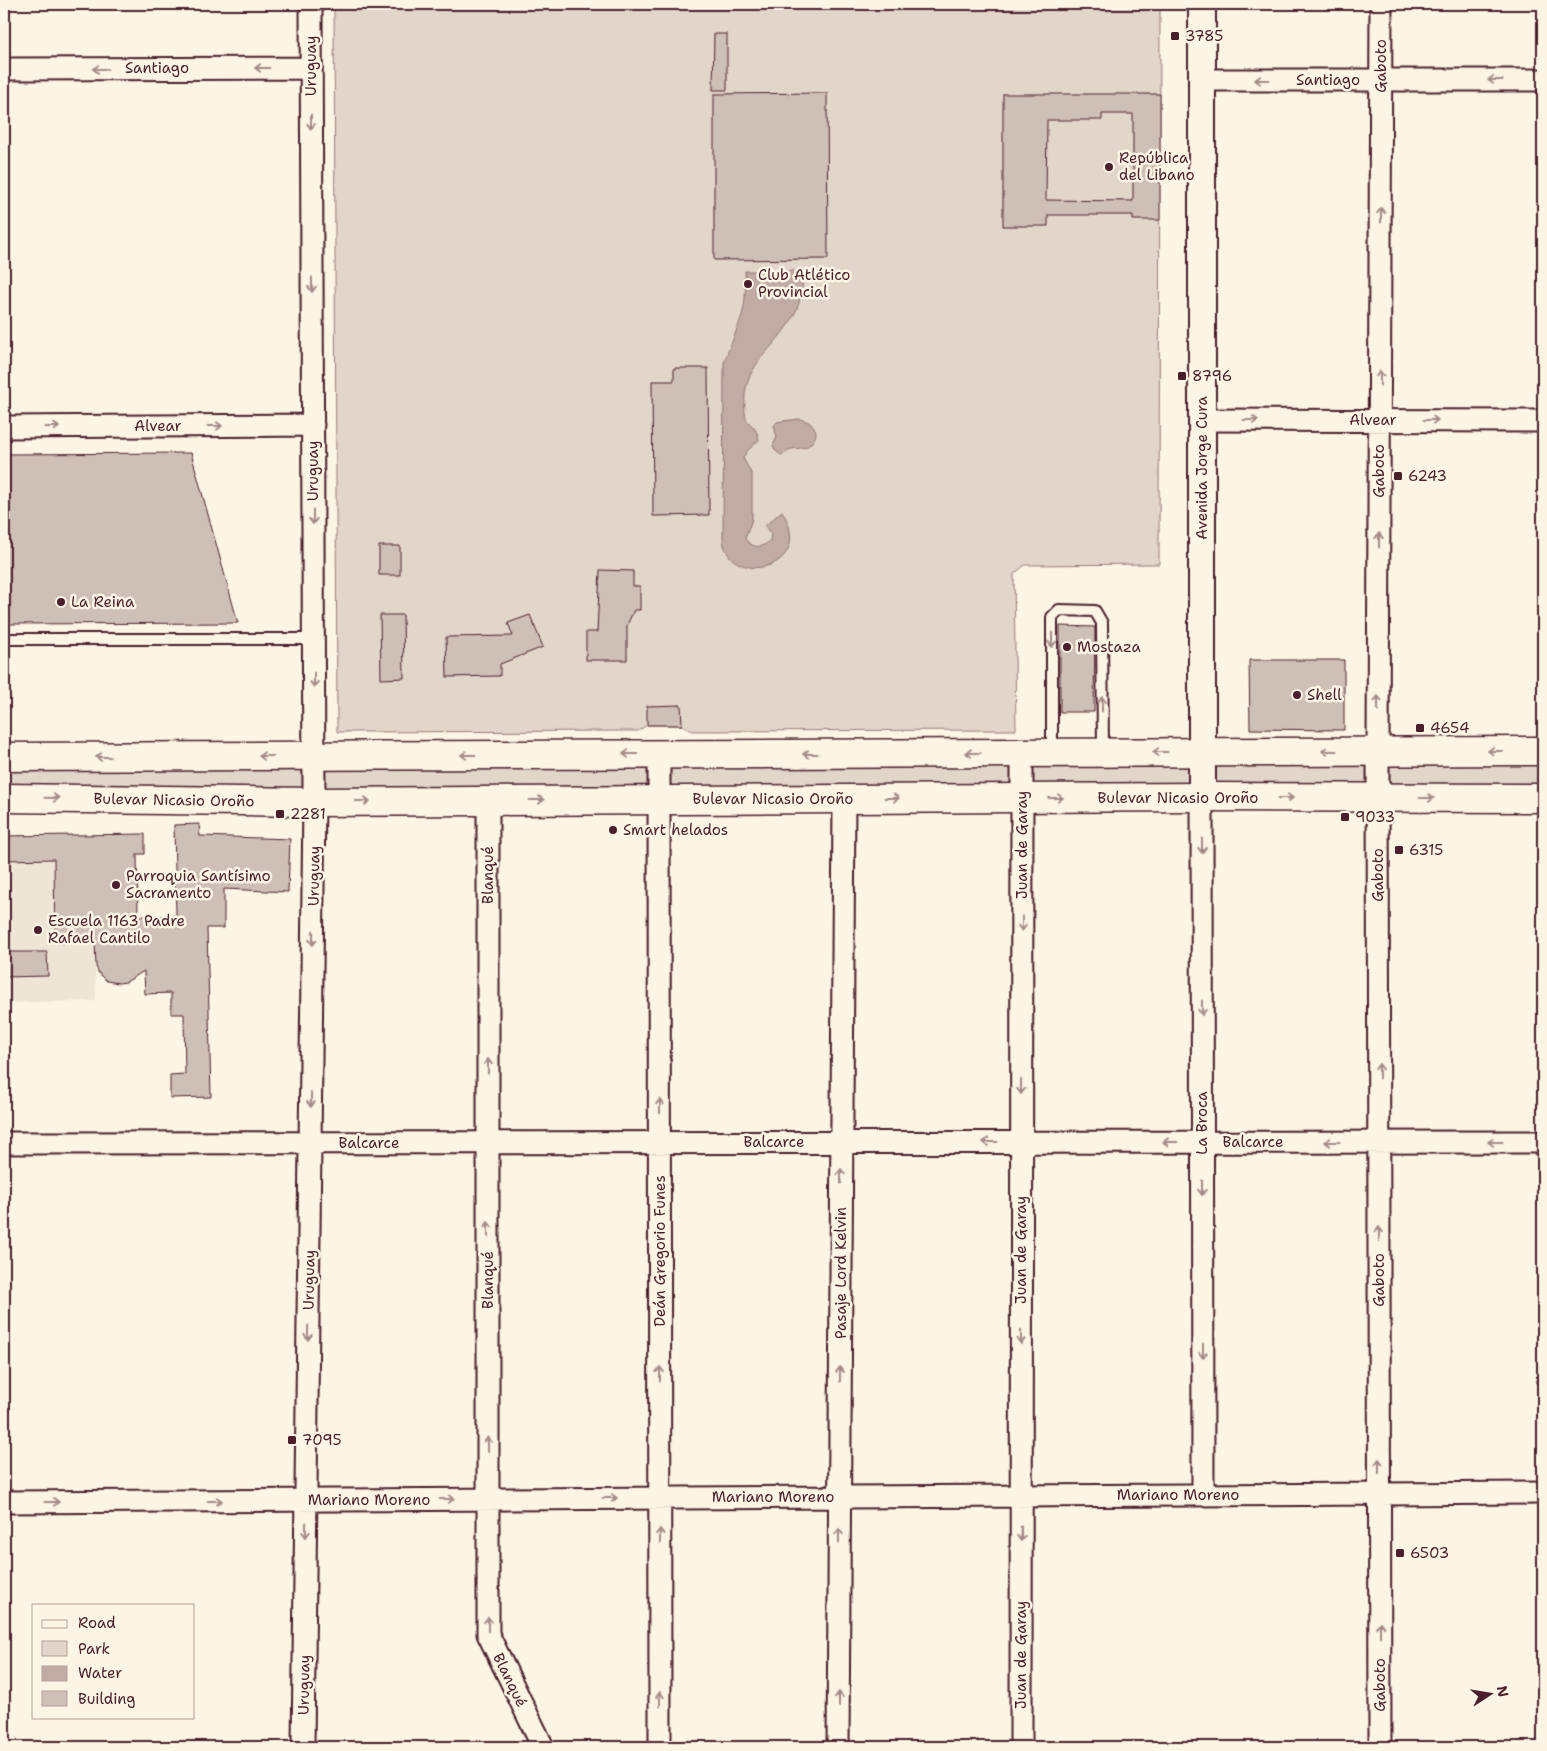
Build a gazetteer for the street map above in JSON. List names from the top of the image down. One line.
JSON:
{"streets":{"main road":["Bulevar Nicasio Oroño"],"street":["Uruguay","Gaboto","Santiago","Alvear","Avenida Jorge Cura","Juan de Garay","Blanqué","La Broca","Balcarce","Deán Gregorio Funes","Pasaje Lord Kelvin","Mariano Moreno"]},"crossings":[["Uruguay","Santiago"],["Uruguay","Alvear"],["Uruguay","Bulevar Nicasio Oroño"],["Uruguay","Balcarce"],["Uruguay","Mariano Moreno"],["Gaboto","Santiago"],["Gaboto","Alvear"],["Gaboto","Bulevar Nicasio Oroño"],["Gaboto","Balcarce"],["Gaboto","Mariano Moreno"],["Santiago","Avenida Jorge Cura"],["Alvear","Avenida Jorge Cura"],["Avenida Jorge Cura","La Broca"],["Bulevar Nicasio Oroño","Juan de Garay"],["Bulevar Nicasio Oroño","Blanqué"],["Bulevar Nicasio Oroño","La Broca"],["Bulevar Nicasio Oroño","Deán Gregorio Funes"],["Bulevar Nicasio Oroño","Pasaje Lord Kelvin"],["Juan de Garay","Balcarce"],["Juan de Garay","Mariano Moreno"],["Blanqué","Balcarce"],["Blanqué","Mariano Moreno"],["La Broca","Balcarce"],["La Broca","Mariano Moreno"],["Balcarce","Deán Gregorio Funes"],["Balcarce","Pasaje Lord Kelvin"],["Deán Gregorio Funes","Mariano Moreno"],["Pasaje Lord Kelvin","Mariano Moreno"]],"one_way":["Uruguay","Gaboto","Santiago","Alvear","Juan de Garay","Blanqué","La Broca","Balcarce","Deán Gregorio Funes","Pasaje Lord Kelvin","Mariano Moreno"],"places":{"transit":["3785","8796","6243","4654","2281","9033","6315","7095","6503"],"other":["República del Libano","Club Atlético Provincial","La Reina","Mostaza","Shell","Smart helados","Parroquia Santísimo Sacramento","Escuela 1163 Padre Rafael Cantilo"]},"legend":["Road","Park","Water","Building"],"north":"right"}
